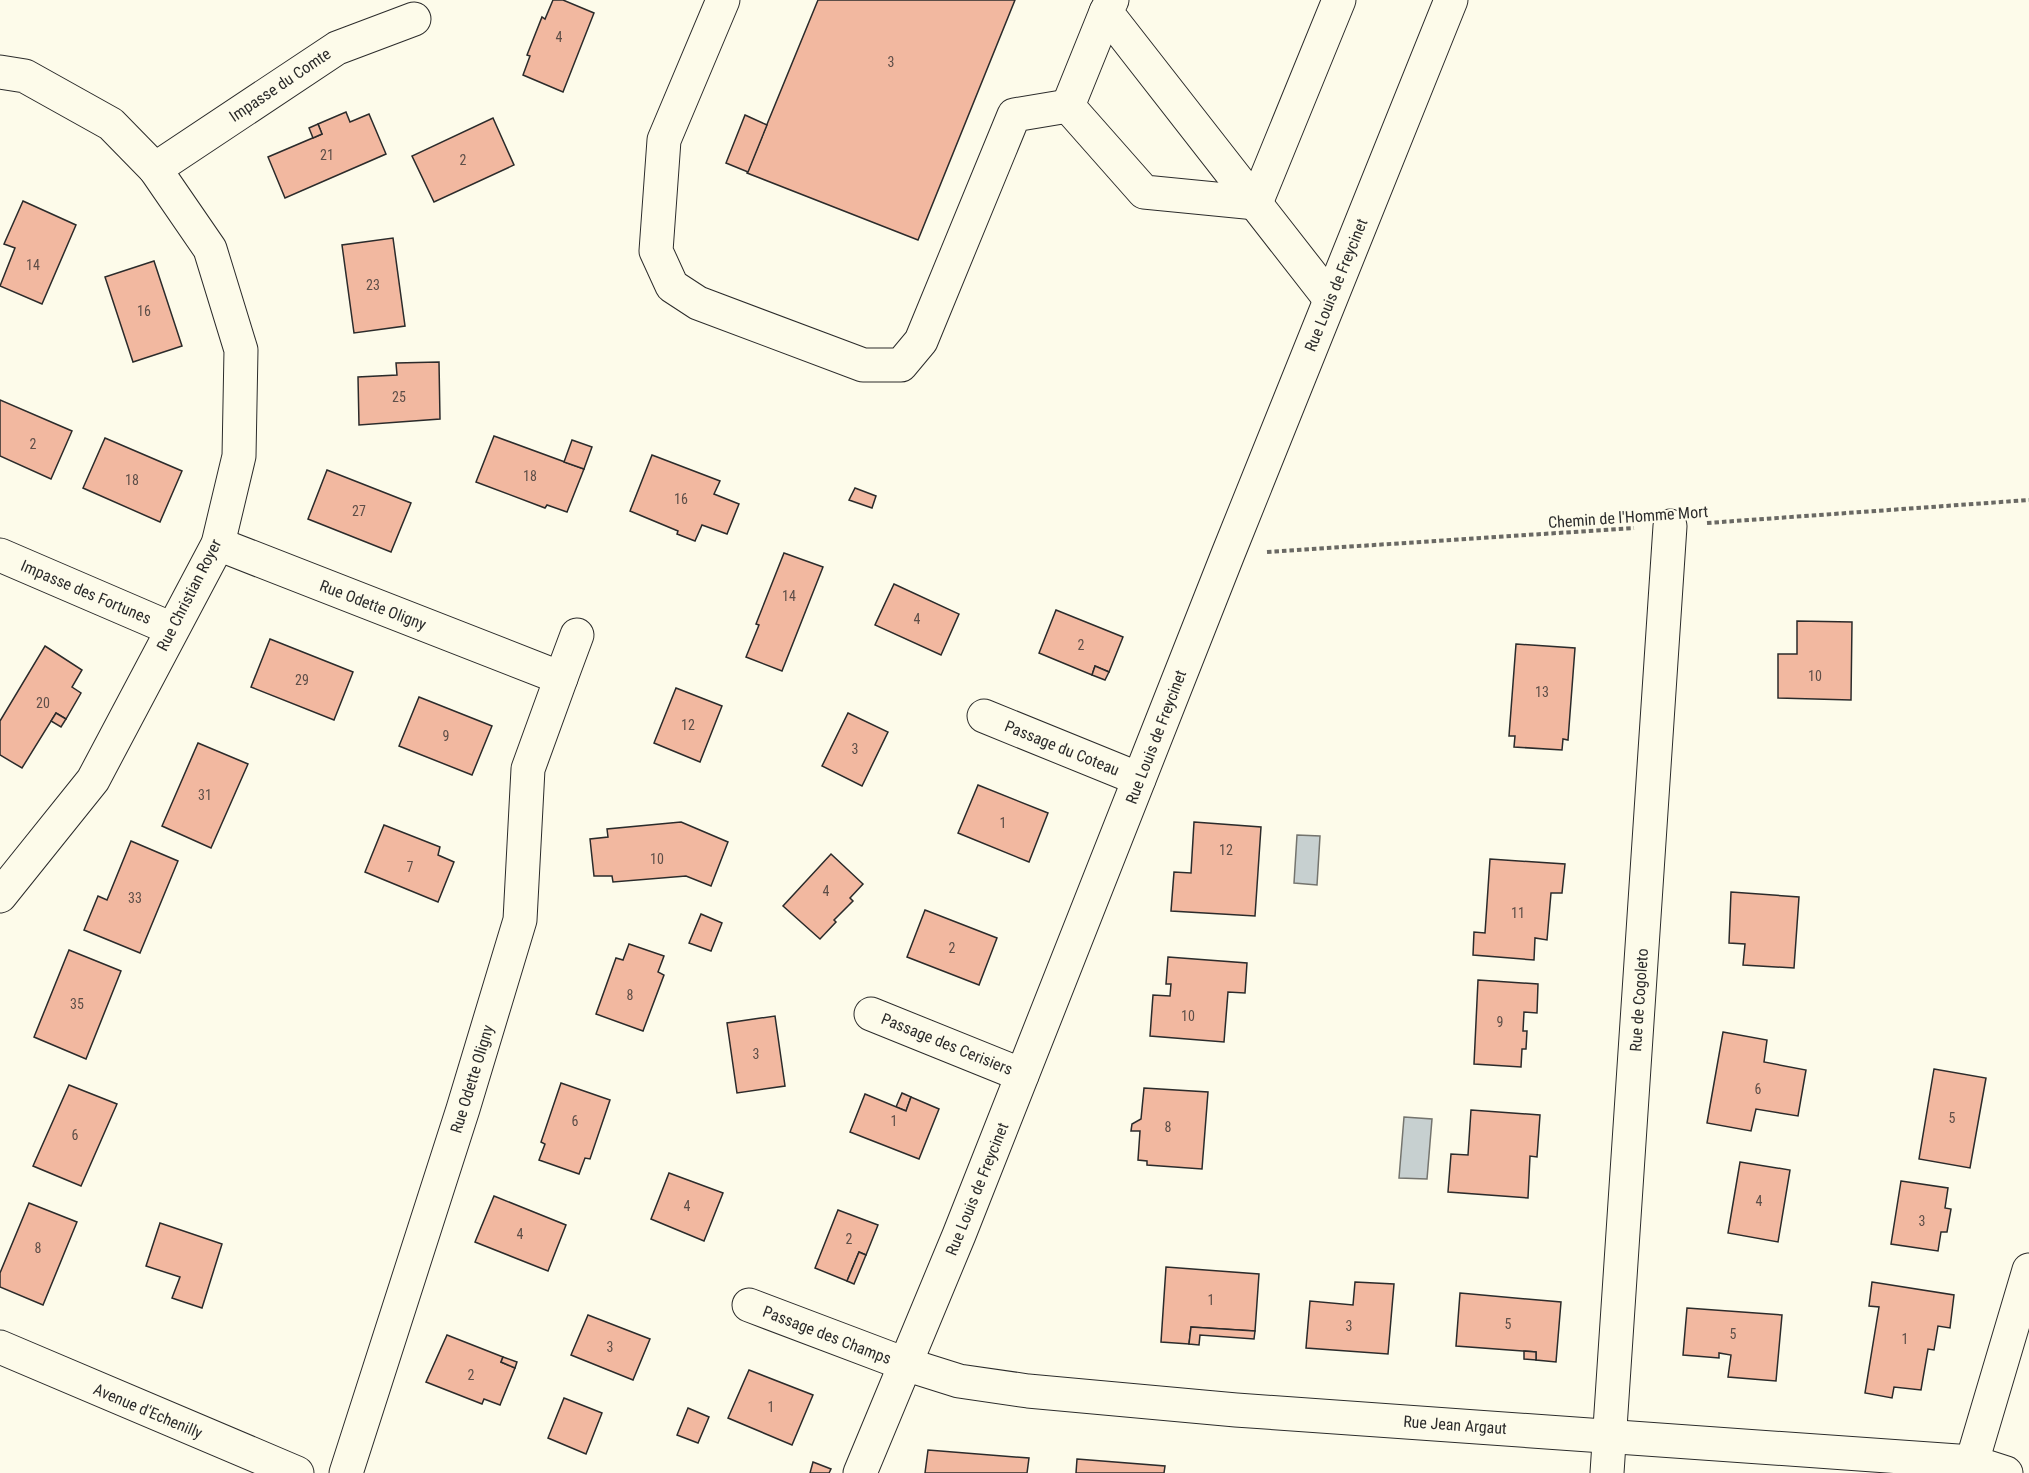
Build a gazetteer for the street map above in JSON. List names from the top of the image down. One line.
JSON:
{"streets":{"street":["Impasse du Comte","Rue Louis de Freycinet","Impasse des Fortunes","Rue Christian Royer","Rue Odette Oligny","Passage du Coteau","Rue de Cogoleto","Passage des Cerisiers","Passage des Champs","Avenue d'Echenilly","Rue Jean Argaut"],"path":["Chemin de l'Homme Mort"]},"crossings":[["Impasse du Comte","Rue Christian Royer"],["Rue Louis de Freycinet","Chemin de l'Homme Mort"],["Rue Louis de Freycinet","Passage du Coteau"],["Rue Louis de Freycinet","Passage des Cerisiers"],["Rue Louis de Freycinet","Passage des Champs"],["Rue Louis de Freycinet","Rue Jean Argaut"],["Chemin de l'Homme Mort","Rue de Cogoleto"],["Impasse des Fortunes","Rue Christian Royer"],["Rue Christian Royer","Rue Odette Oligny"],["Rue de Cogoleto","Rue Jean Argaut"],["Passage des Champs","Rue Jean Argaut"]],"house_numbers":["4","3","21","2","14","23","16","25","2","18","18","16","27","14","4","2","10","29","13","20","12","9","3","31","1","12","10","7","4","33","11","2","8","35","10","9","3","6","5","6","1","8","6","4","4","3","4","2","8","1","5","3","5","1","3","2","1"]}
